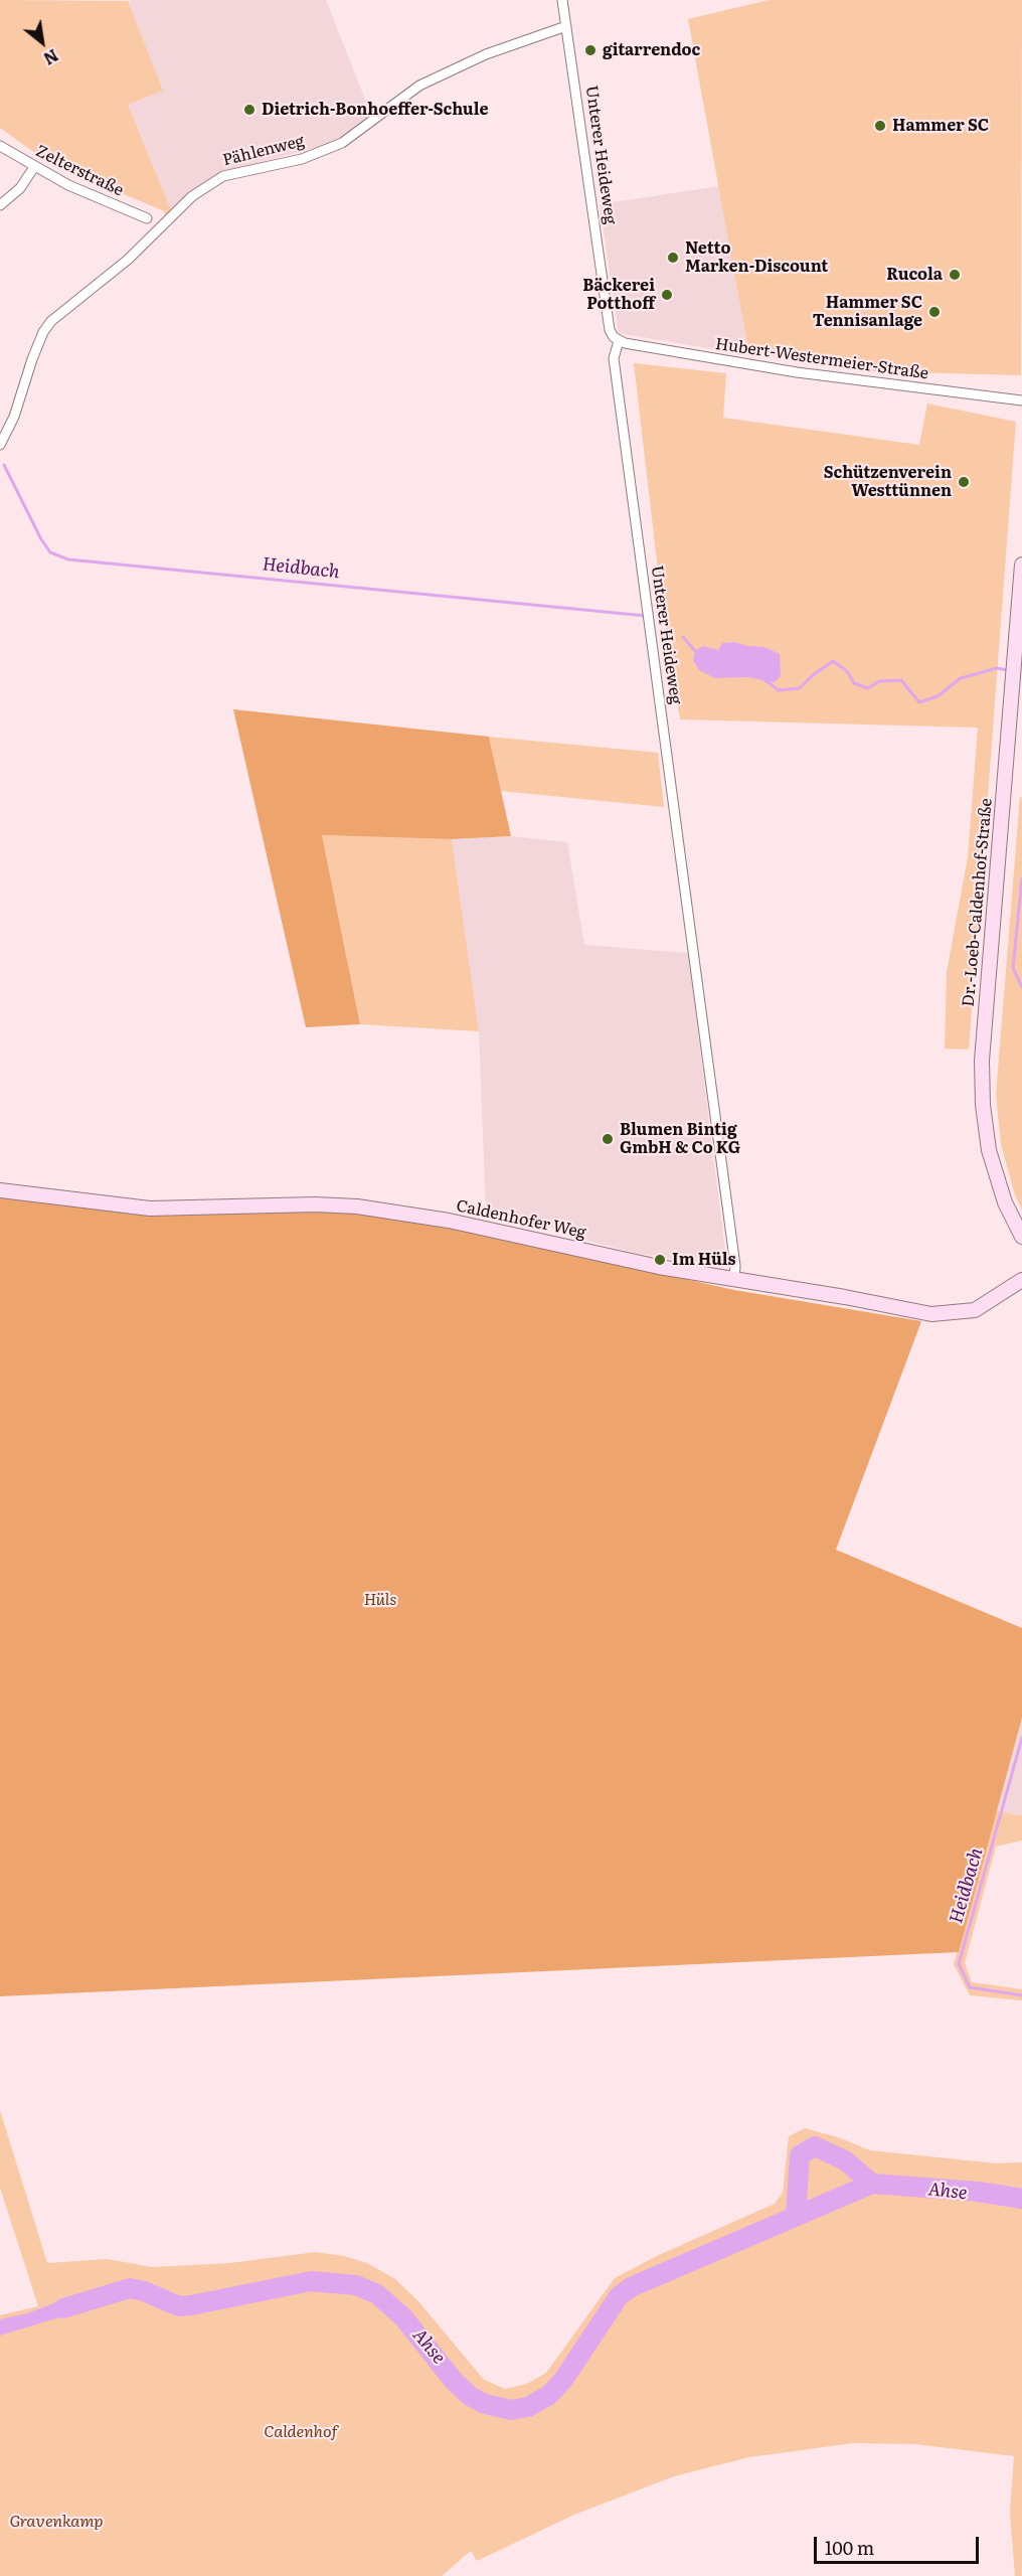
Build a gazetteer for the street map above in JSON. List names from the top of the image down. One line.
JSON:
{"streets":{"main road":["Dr.-Loeb-Caldenhof-Straße","Caldenhofer Weg"],"street":["Pählenweg","Unterer Heideweg","Zelterstraße","Hubert-Westermeier-Straße"]},"crossings":[["Pählenweg","Unterer Heideweg"],["Unterer Heideweg","Hubert-Westermeier-Straße"],["Unterer Heideweg","Caldenhofer Weg"]],"water":["Heidbach","Ahse"],"parks":["Hüls","Caldenhof","Gravenkamp"],"places":["gitarrendoc","Dietrich-Bonhoeffer-Schule","Hammer SC","Netto Marken-Discount","Rucola","Bäckerei Potthoff","Hammer SC Tennisanlage","Schützenverein Westtünnen","Blumen Bintig GmbH & Co KG","Im Hüls"],"scale_bar":"100 m","north":"bottom right"}
